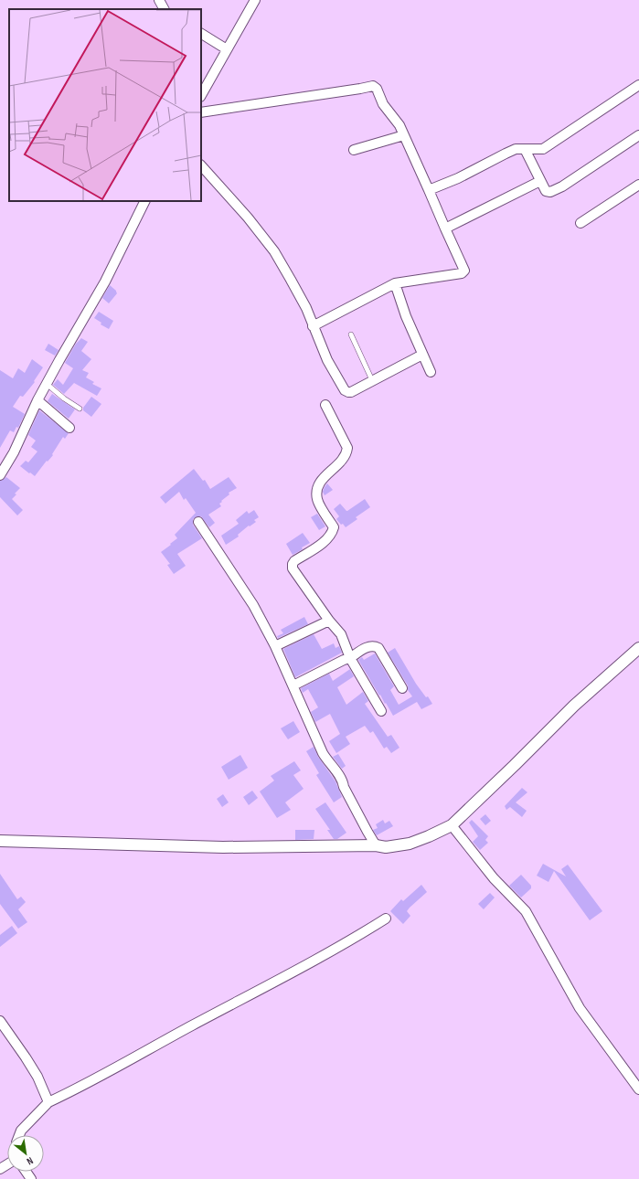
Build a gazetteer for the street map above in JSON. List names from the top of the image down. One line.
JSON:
{"north":"bottom right"}
